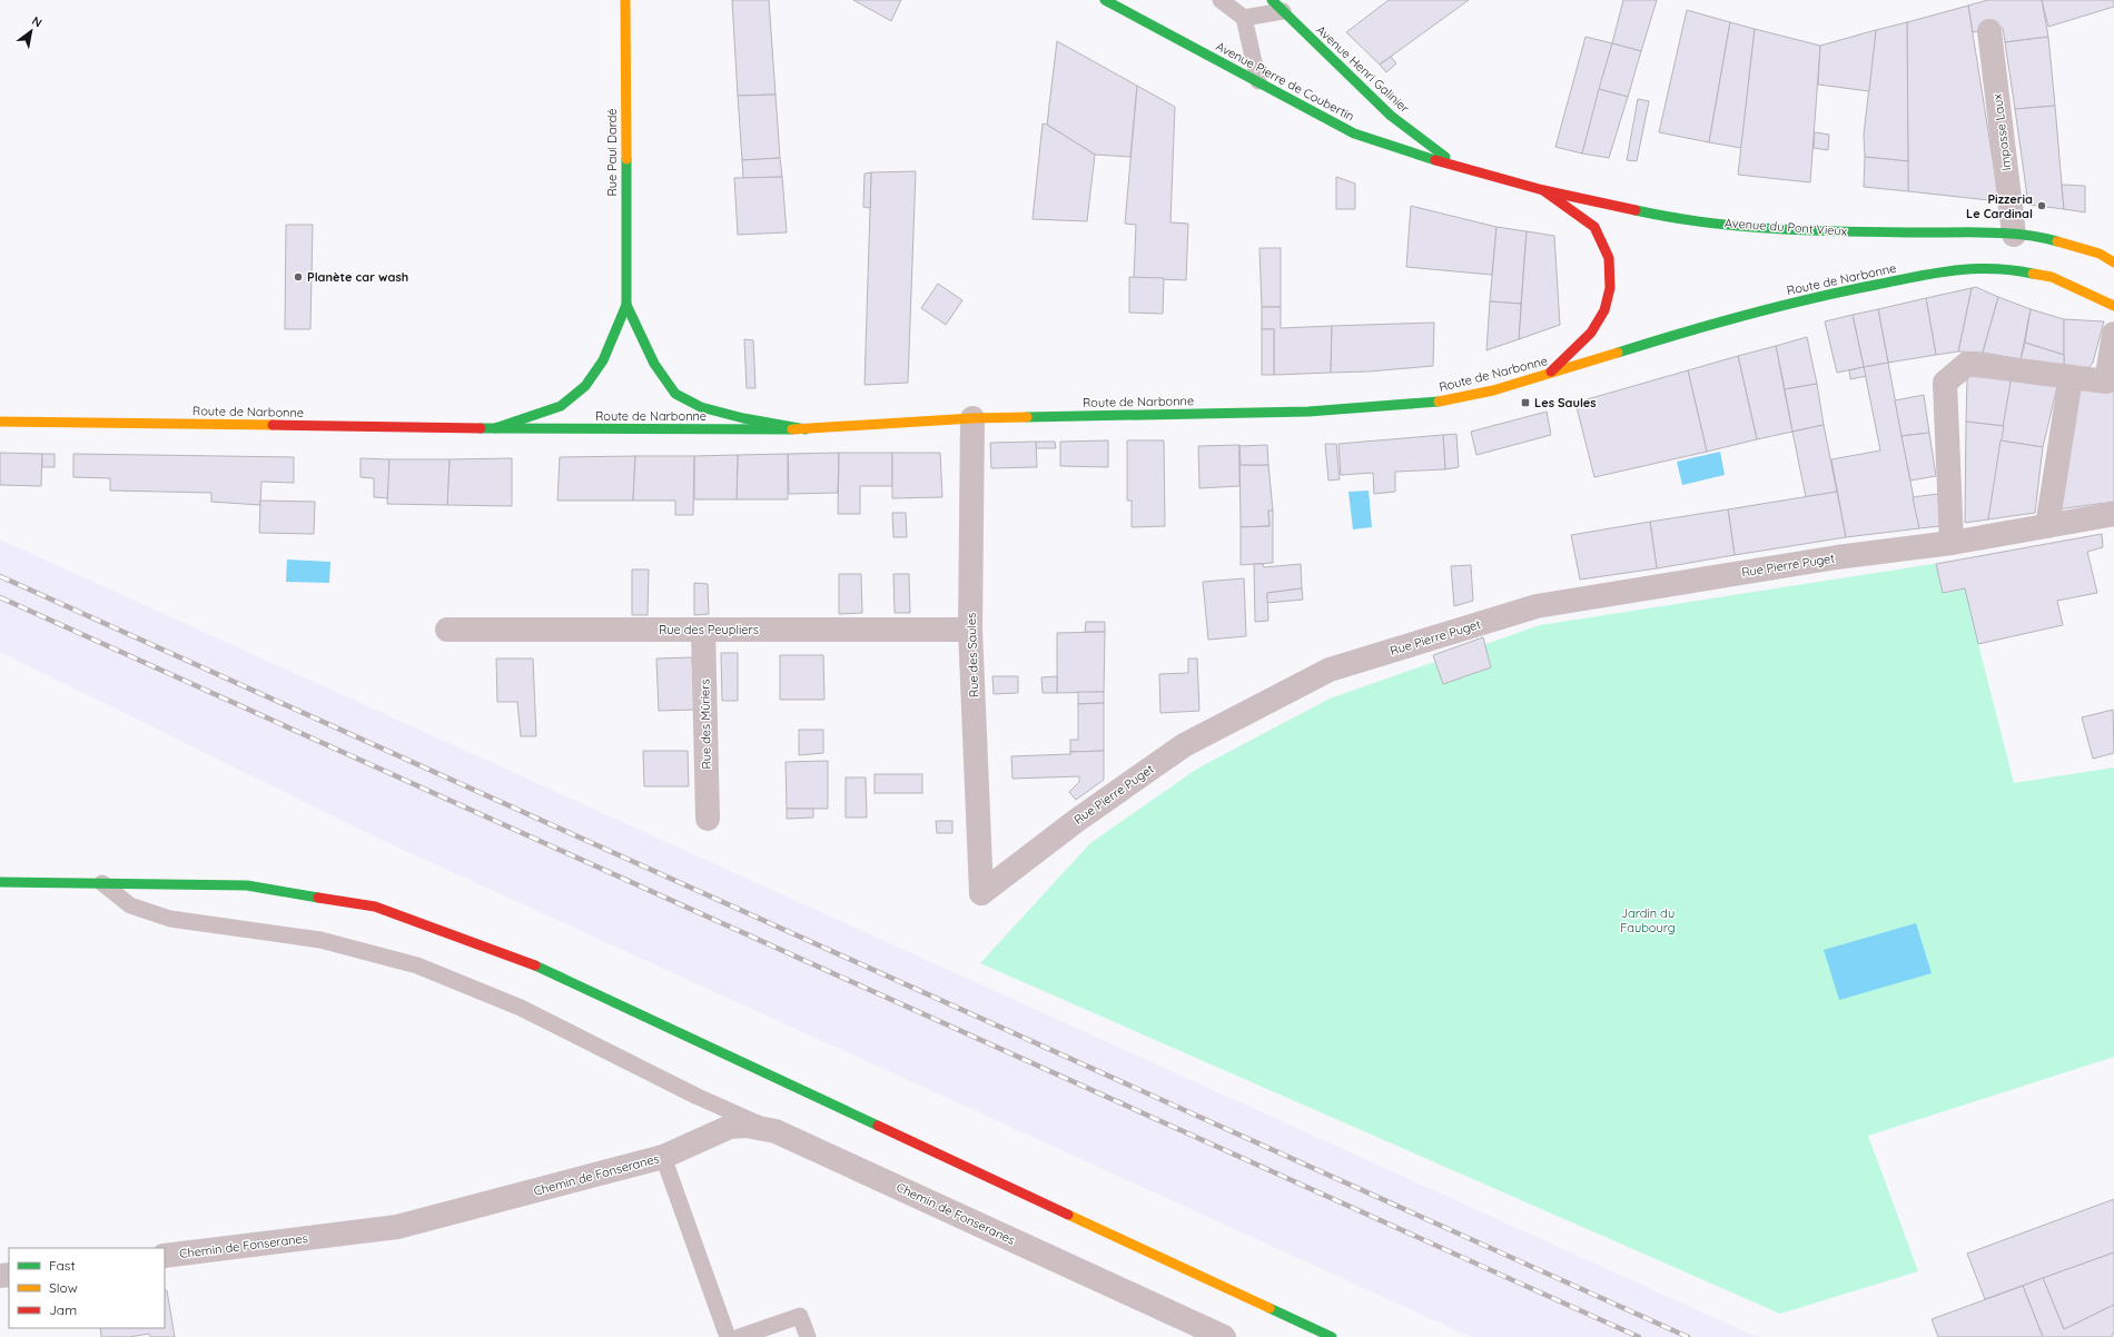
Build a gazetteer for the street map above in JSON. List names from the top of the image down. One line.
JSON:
{"streets":{"main road":["Avenue Henri Galinier","Avenue Pierre de Coubertin","Rue Paul Dardé","Avenue du Pont Vieux","Route de Narbonne"],"street":["Impasse Laux","Rue Pierre Puget","Rue des Peupliers","Rue des Saules","Rue des Mûriers","Chemin de Fonseranes"]},"crossings":[["Avenue Henri Galinier","Avenue Pierre de Coubertin"],["Avenue Henri Galinier","Avenue du Pont Vieux"],["Avenue Pierre de Coubertin","Avenue du Pont Vieux"],["Impasse Laux","Avenue du Pont Vieux"],["Rue Paul Dardé","Route de Narbonne"],["Route de Narbonne","Rue des Saules"],["Rue Pierre Puget","Rue des Saules"],["Rue des Peupliers","Rue des Saules"],["Rue des Peupliers","Rue des Mûriers"]],"parks":["Jardin du Faubourg"],"places":{"other":["Pizzeria Le Cardinal","Planète car wash"],"transit":["Les Saules"]},"legend":["Fast","Slow","Jam"],"north":"top right"}
